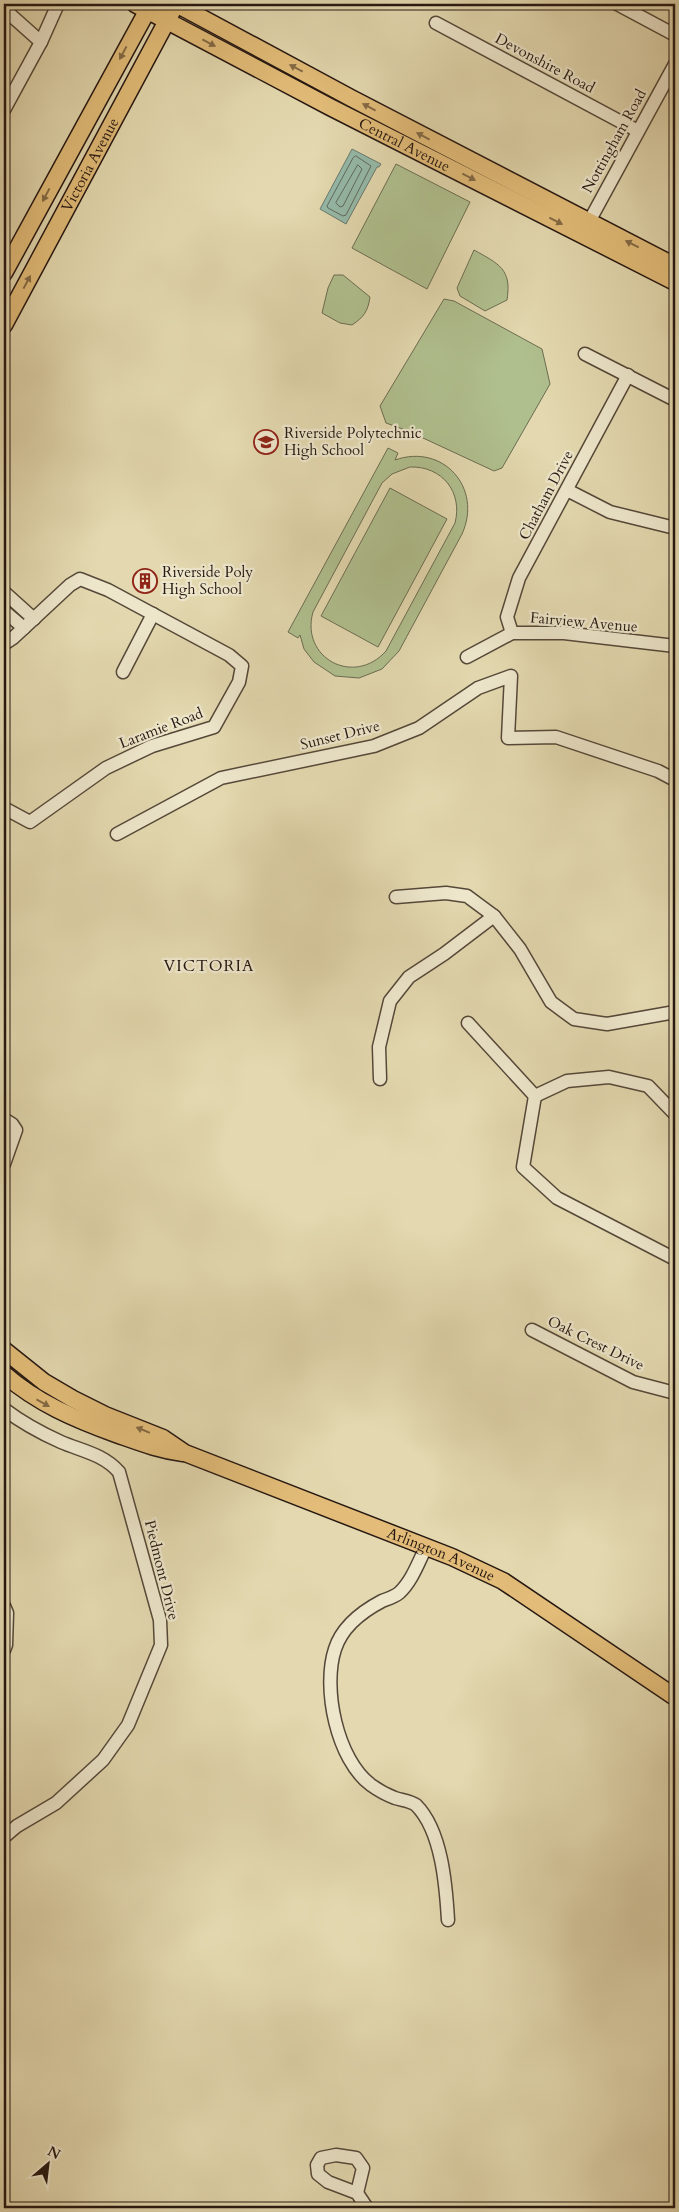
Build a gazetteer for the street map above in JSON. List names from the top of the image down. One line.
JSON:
{"streets":{"main road":["Central Avenue","Victoria Avenue","Arlington Avenue"],"street":["Devonshire Road","Nottingham Road","Chatham Drive","Fairview Avenue","Laramie Road","Sunset Drive","Oak Crest Drive","Piedmont Drive"]},"crossings":[["Devonshire Road","Nottingham Road"],["Nottingham Road","Central Avenue"],["Central Avenue","Victoria Avenue"],["Chatham Drive","Fairview Avenue"]],"districts":["VICTORIA"],"places":{"school or university":["Riverside Polytechnic High School"],"building":["Riverside Poly High School"]},"north":"top right"}
